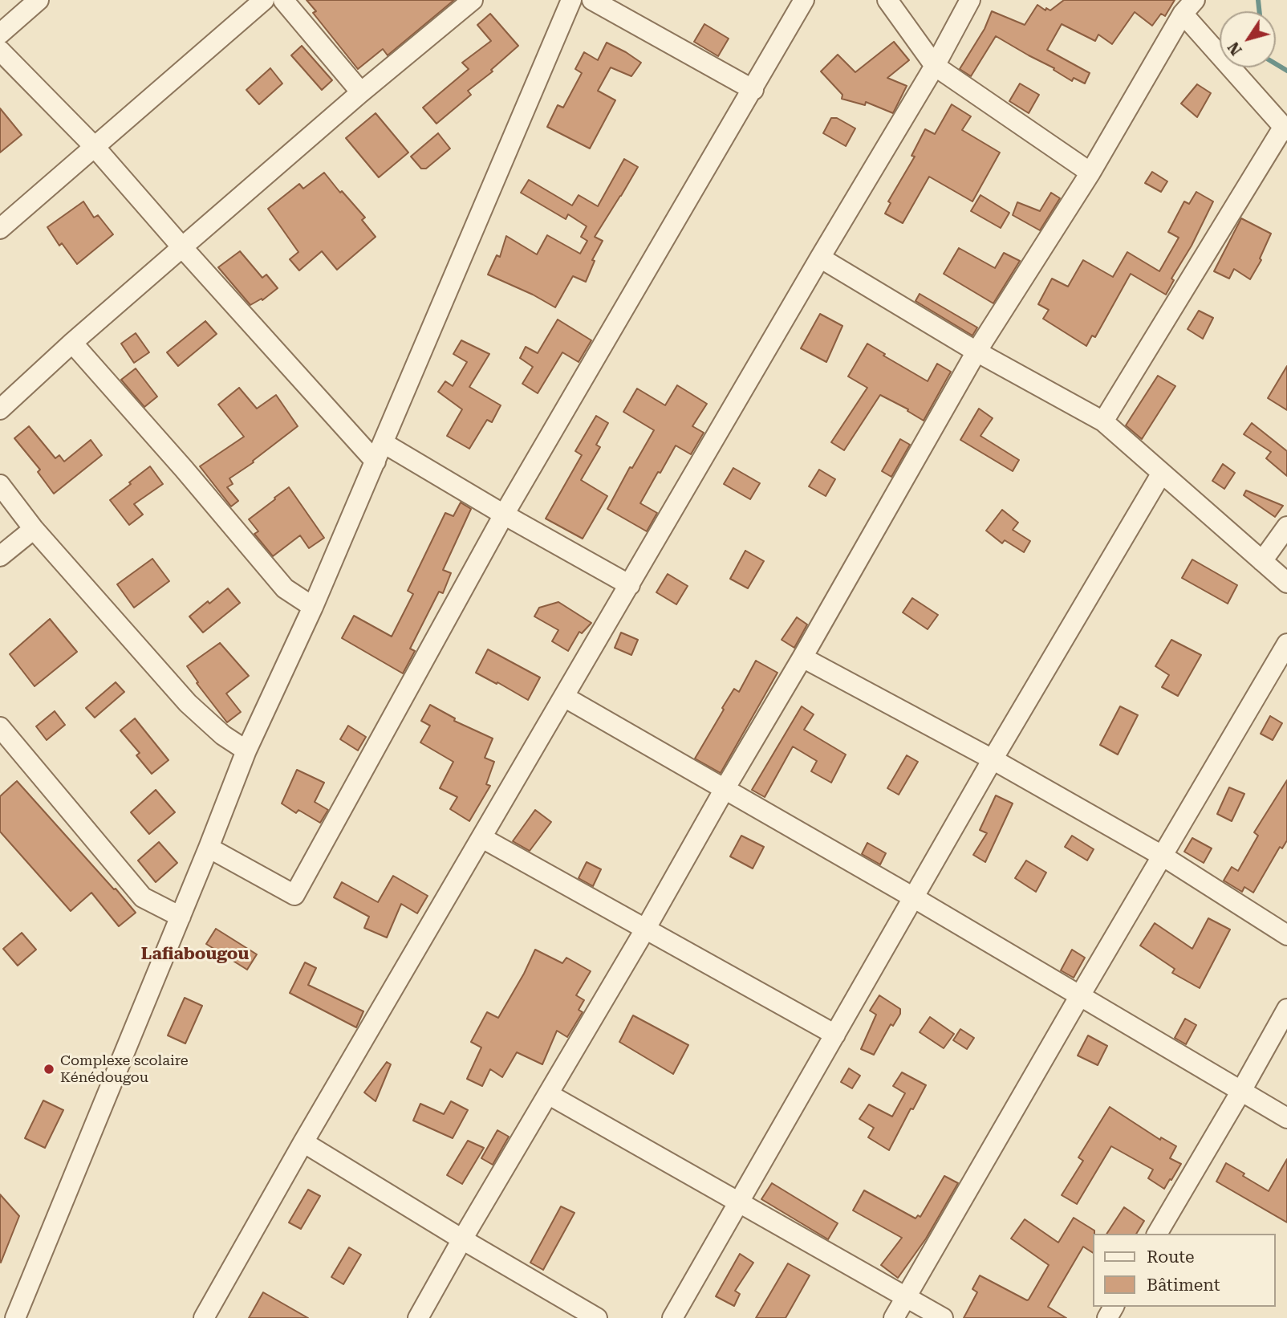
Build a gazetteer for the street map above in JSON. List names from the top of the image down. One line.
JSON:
{"districts":["Lafiabougou"],"places":["Complexe scolaire Kénédougou"],"legend":["Route","Bâtiment"],"north":"bottom left"}
